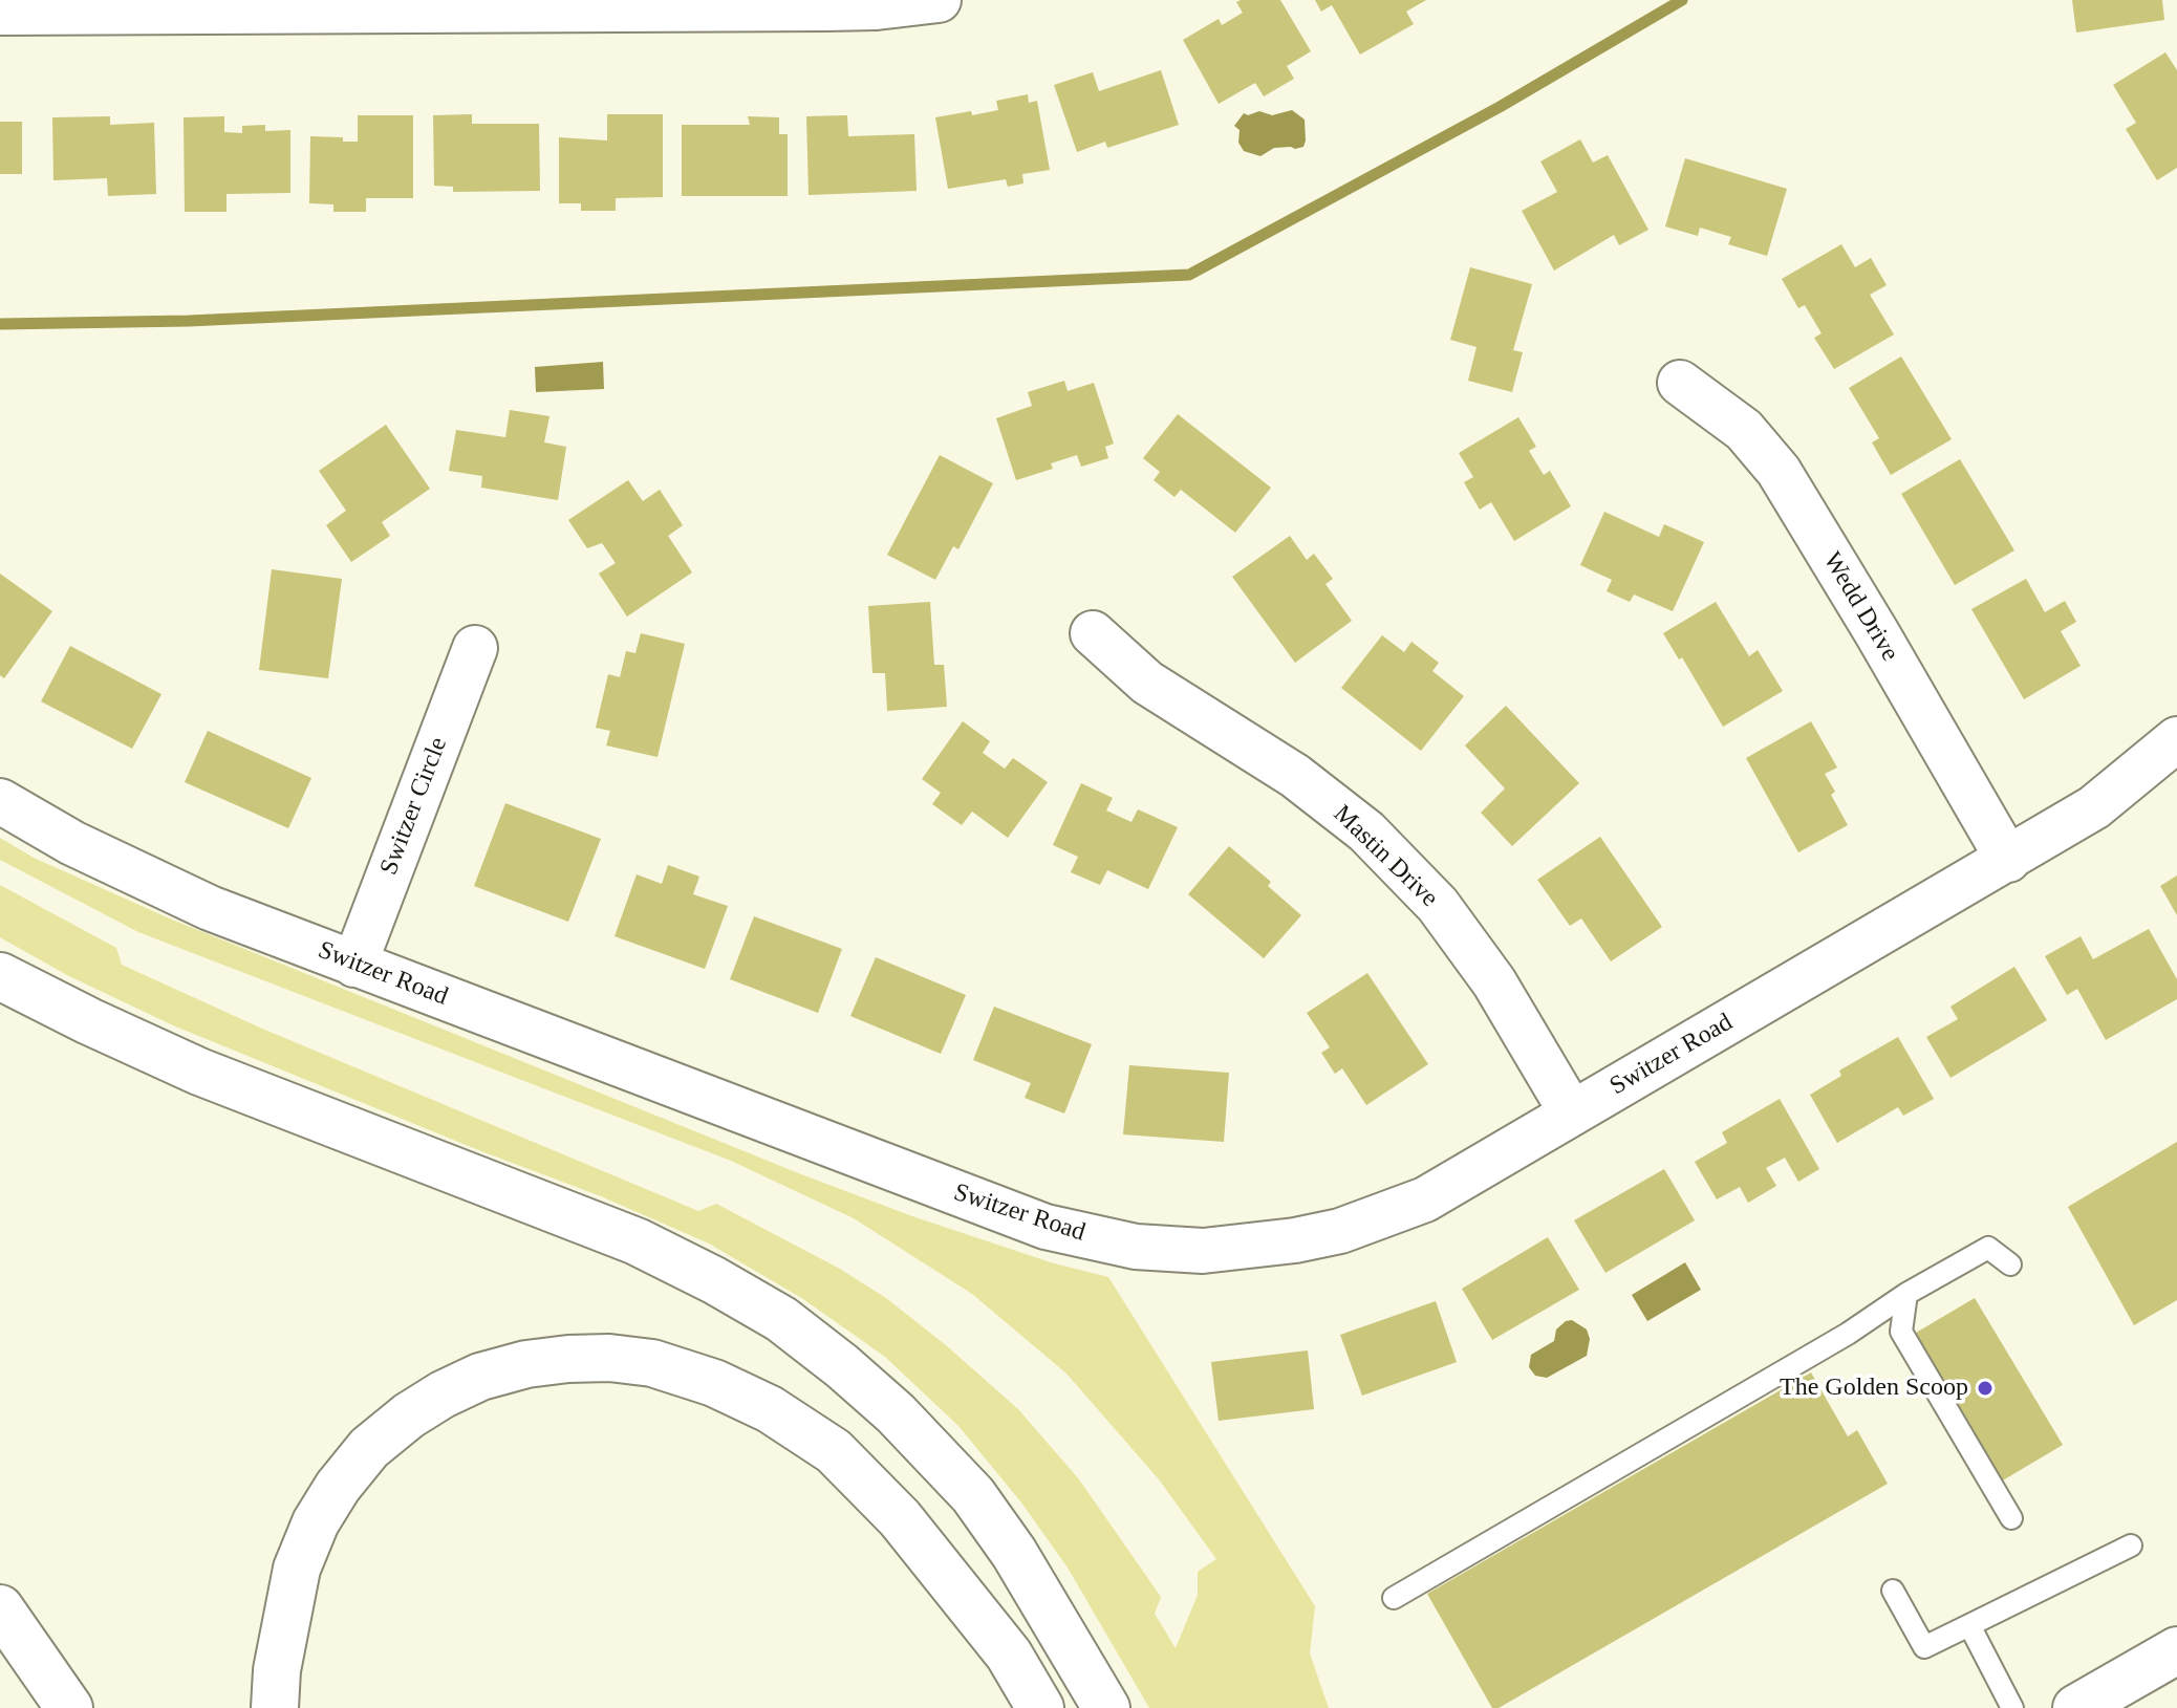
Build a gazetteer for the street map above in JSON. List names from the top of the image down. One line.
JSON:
{"streets":{"street":["Wedd Drive","Switzer Circle","Mastin Drive","Switzer Road"]},"crossings":[["Wedd Drive","Switzer Road"],["Switzer Circle","Switzer Road"],["Mastin Drive","Switzer Road"]],"places":["The Golden Scoop"]}
